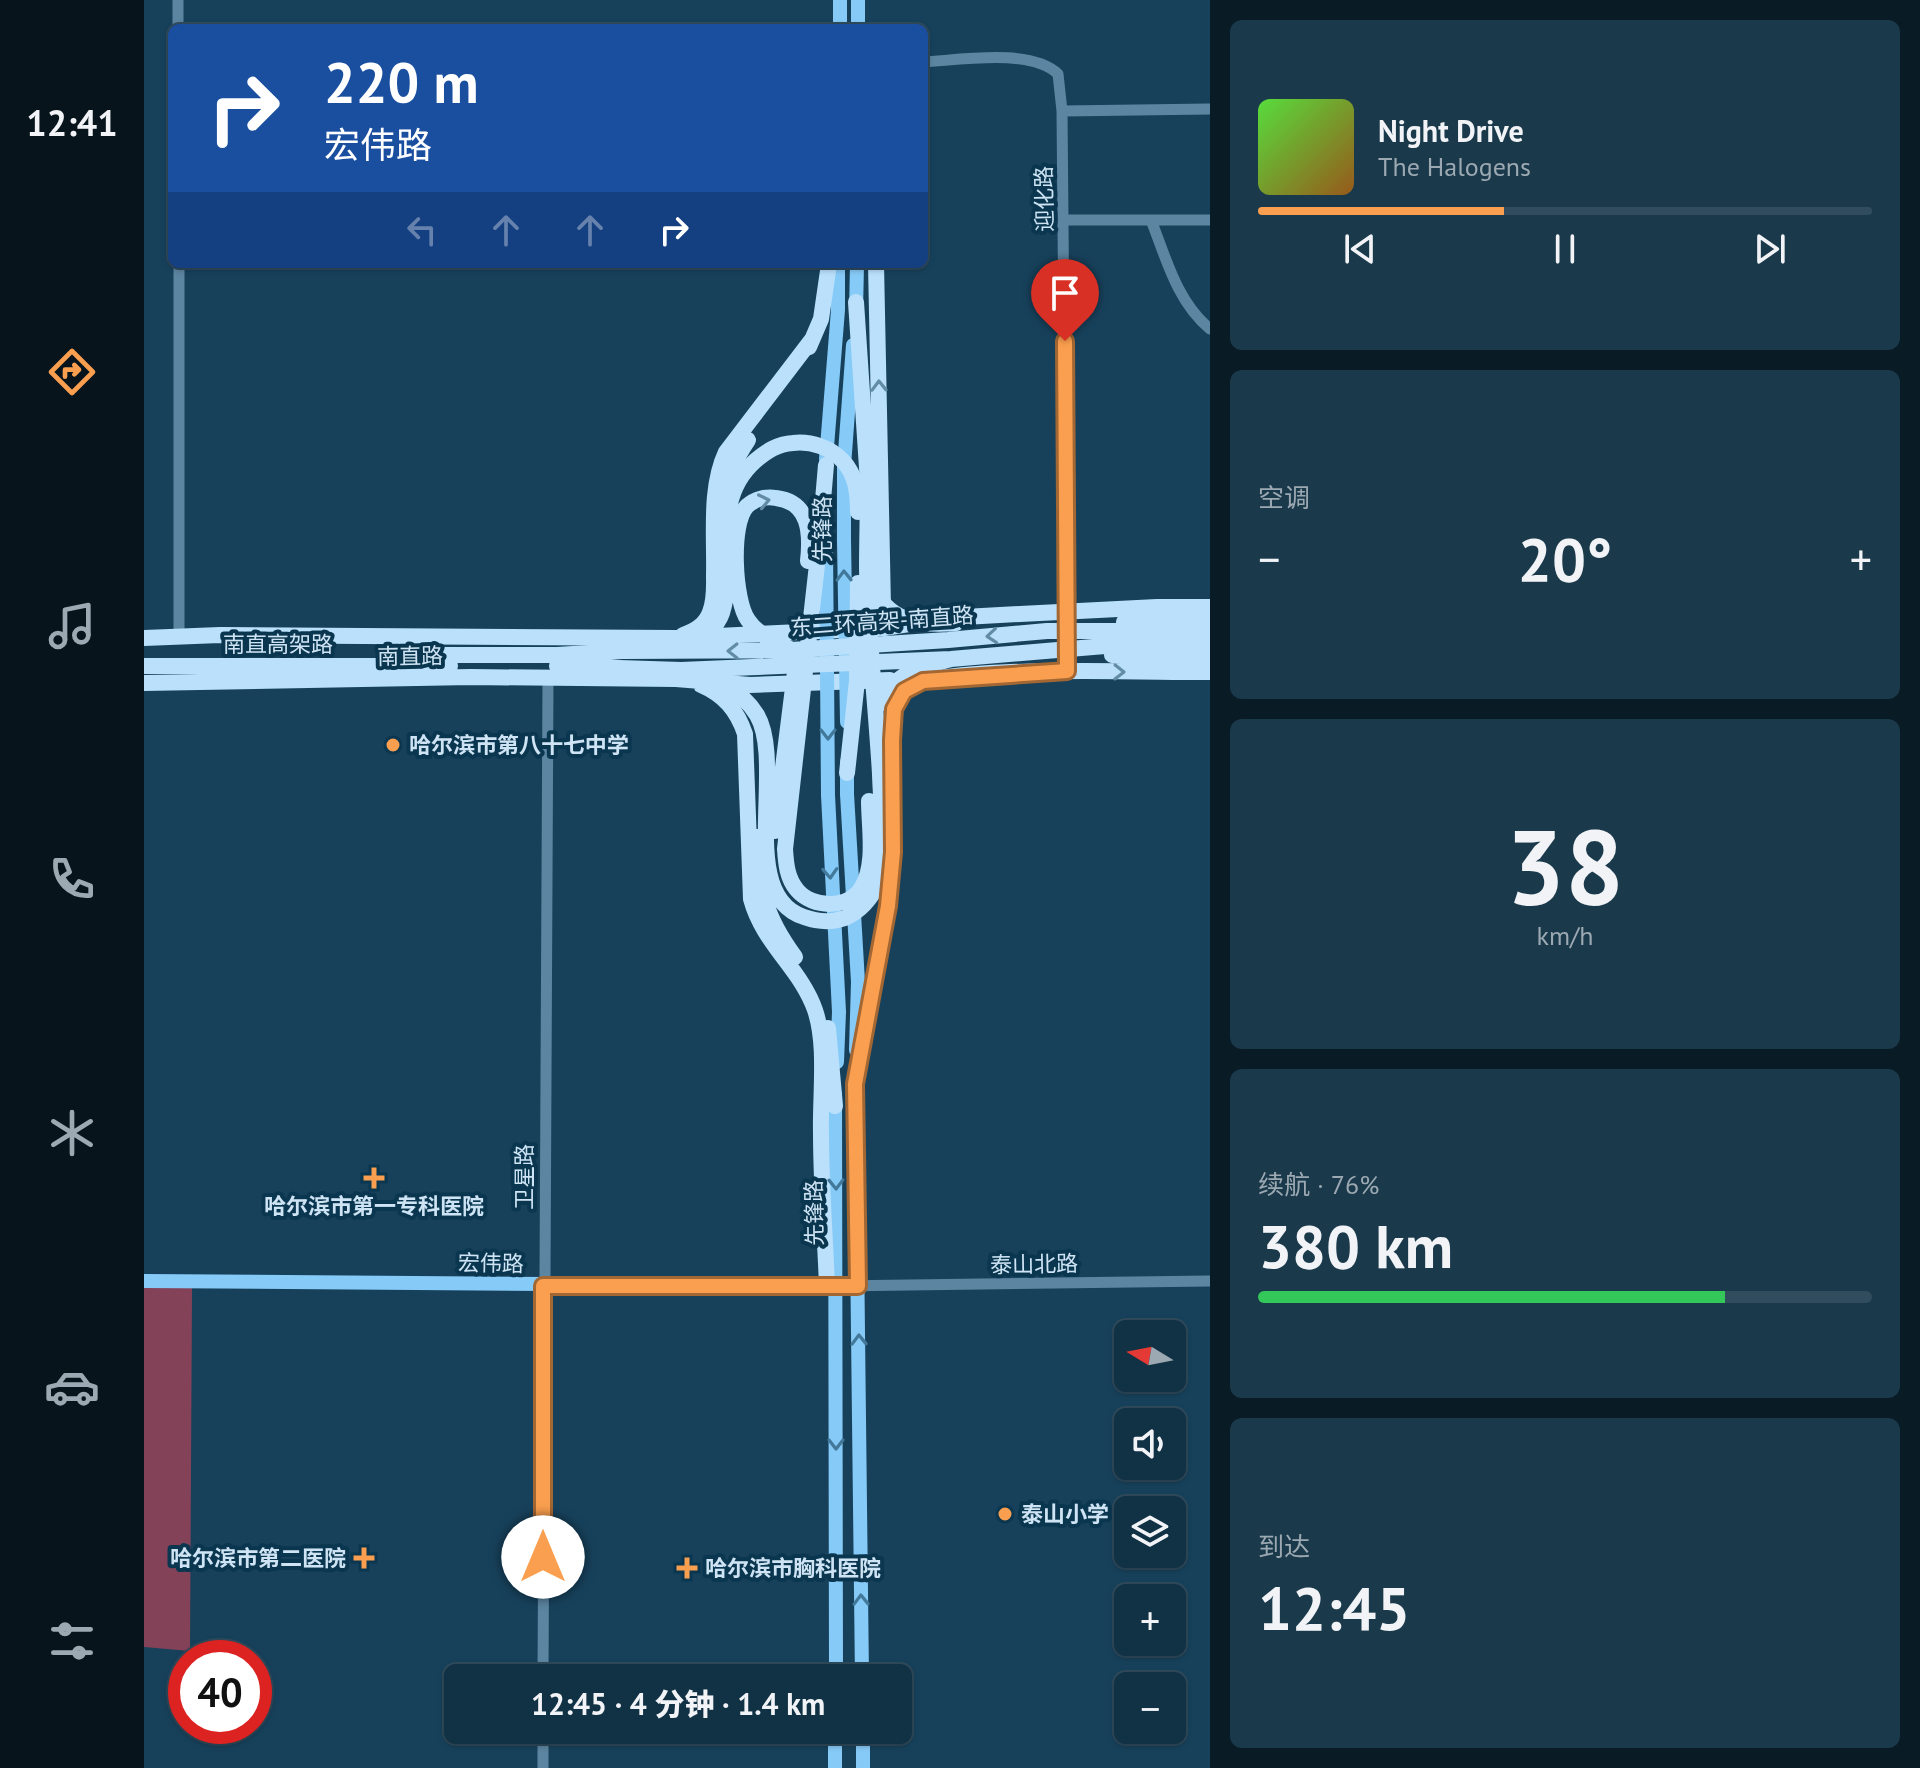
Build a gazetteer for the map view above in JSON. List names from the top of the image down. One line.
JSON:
{"streets":{"highway":["东二环高架-南直路","南直高架路","南直路"],"main road":["先锋路","宏伟路"],"street":["迎化路","卫星路","泰山北路"]},"crossings":[["先锋路","宏伟路"],["先锋路","泰山北路"],["东二环高架-南直路","南直高架路"],["东二环高架-南直路","南直路"],["东二环高架-南直路","卫星路"],["南直高架路","南直路"],["南直高架路","卫星路"],["南直路","卫星路"],["卫星路","宏伟路"],["宏伟路","泰山北路"]],"places":{"other":["哈尔滨市第八十七中学","泰山小学"],"health":["哈尔滨市第一专科医院","哈尔滨市第二医院","哈尔滨市胸科医院"]},"north":"left","page":{"tabs":"12:41","turn":["220 m","宏伟路"],"song":["Night Drive","The Halogens"],"tile":["空调",["38","km/h"],["续航 · 76%","380 km"],["到达","12:45"]],"heat":["−","20°","+"],"map_buttons":["+","−"],"limit":"40","trip":"12:45 · 4 分钟 · 1.4 km"}}
